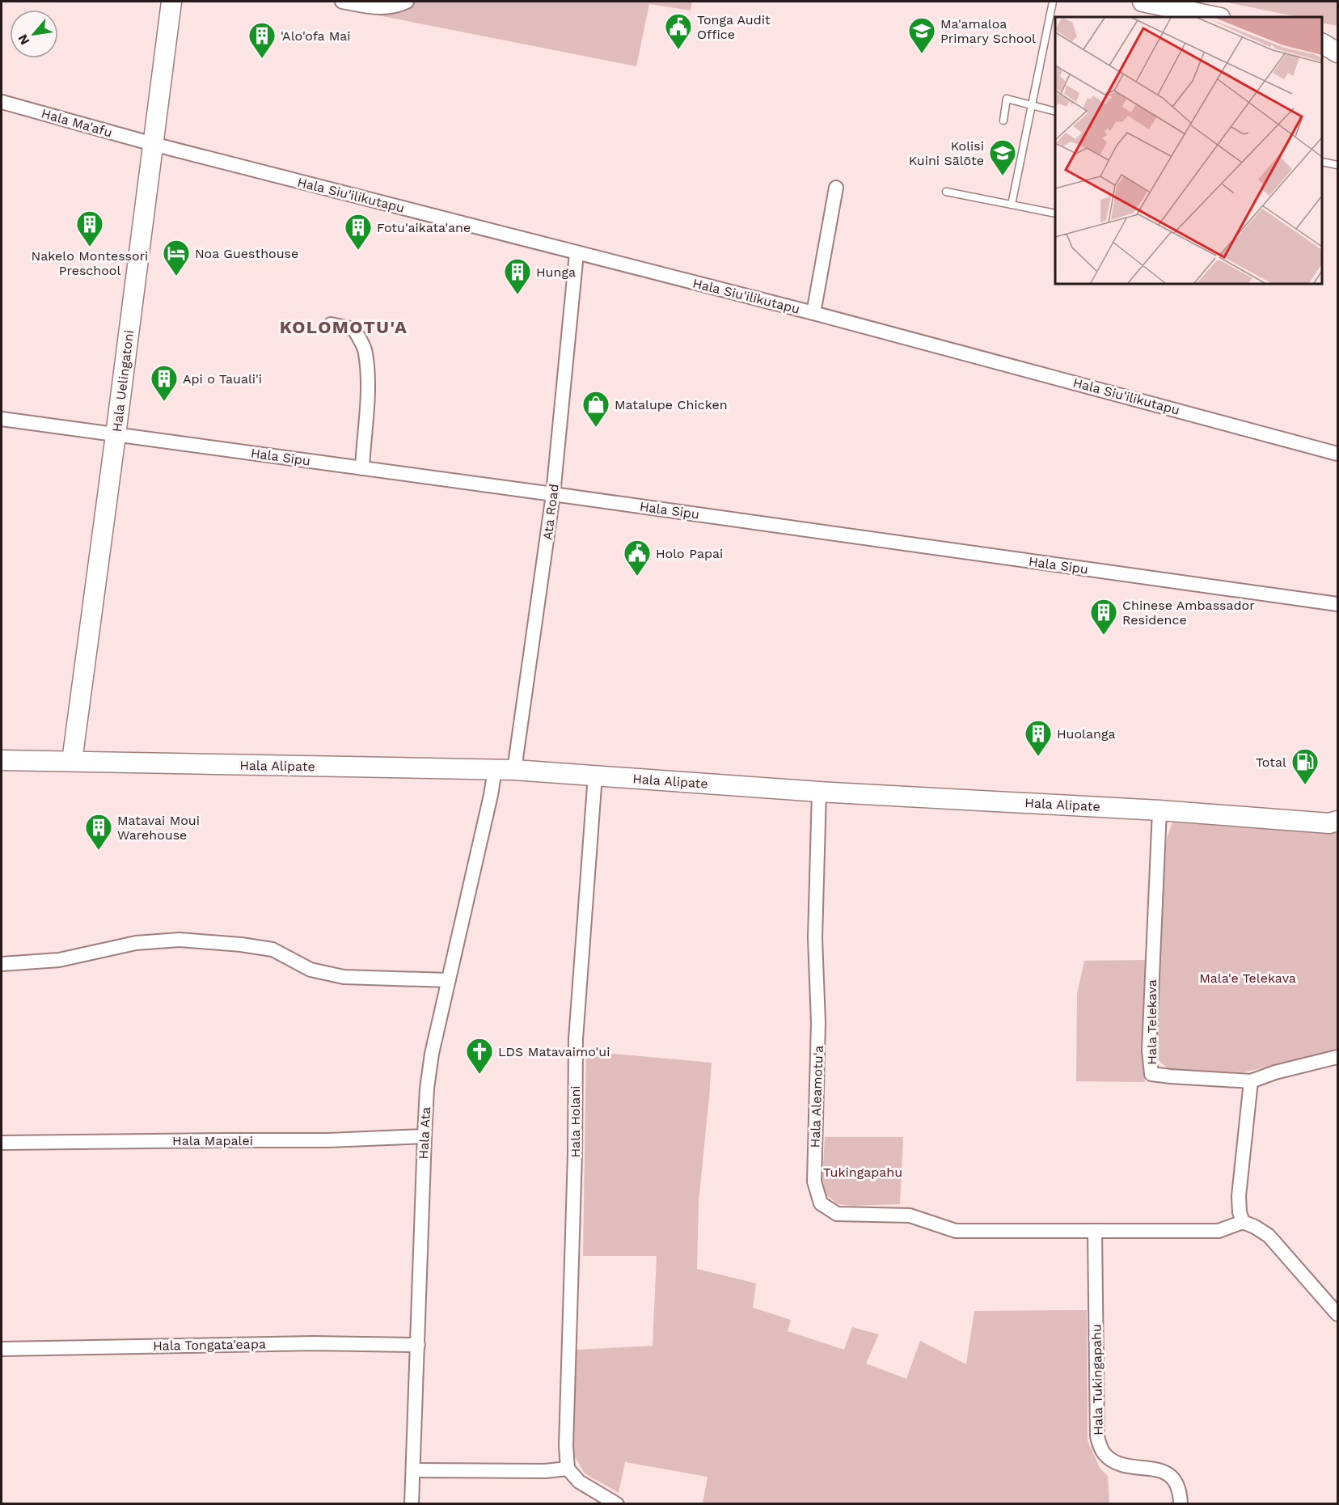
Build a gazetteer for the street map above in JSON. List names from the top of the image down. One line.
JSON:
{"streets":{"street":["Hala Ma'afu","Hala Siu'ilikutapu","Hala Uelingatoni","Hala Sipu","Ata Road","Hala Alipate","Hala Telekava","Hala Aleamotu'a","Hala Holani","Hala Ata","Hala Mapalei","Hala Tongata'eapa","Hala Tukingapahu"]},"crossings":[["Hala Ma'afu","Hala Siu'ilikutapu"],["Hala Ma'afu","Hala Uelingatoni"],["Hala Siu'ilikutapu","Hala Uelingatoni"],["Hala Siu'ilikutapu","Ata Road"],["Hala Uelingatoni","Hala Sipu"],["Hala Uelingatoni","Hala Alipate"],["Hala Sipu","Ata Road"],["Ata Road","Hala Alipate"],["Ata Road","Hala Ata"],["Hala Alipate","Hala Telekava"],["Hala Alipate","Hala Aleamotu'a"],["Hala Alipate","Hala Holani"],["Hala Alipate","Hala Ata"],["Hala Aleamotu'a","Hala Tukingapahu"],["Hala Ata","Hala Mapalei"],["Hala Ata","Hala Tongata'eapa"]],"districts":["KOLOMOTU'A"],"parks":["Mala'e Telekava","Tukingapahu"],"places":{"public building":["Tonga Audit Office","Holo Papai"],"school or university":["Ma'amaloa Primary School","Kolisi Kuini Sālōte"],"building":["'Alo'ofa Mai","Nakelo Montessori Preschool","Fotu'aikata'ane","Hunga","Api o Tauali'i","Chinese Ambassador Residence","Huolanga","Matavai Moui Warehouse"],"hotel":["Noa Guesthouse"],"shop":["Matalupe Chicken"],"fuel station":["Total"],"church":["LDS Matavaimo'ui"]},"north":"bottom left"}
